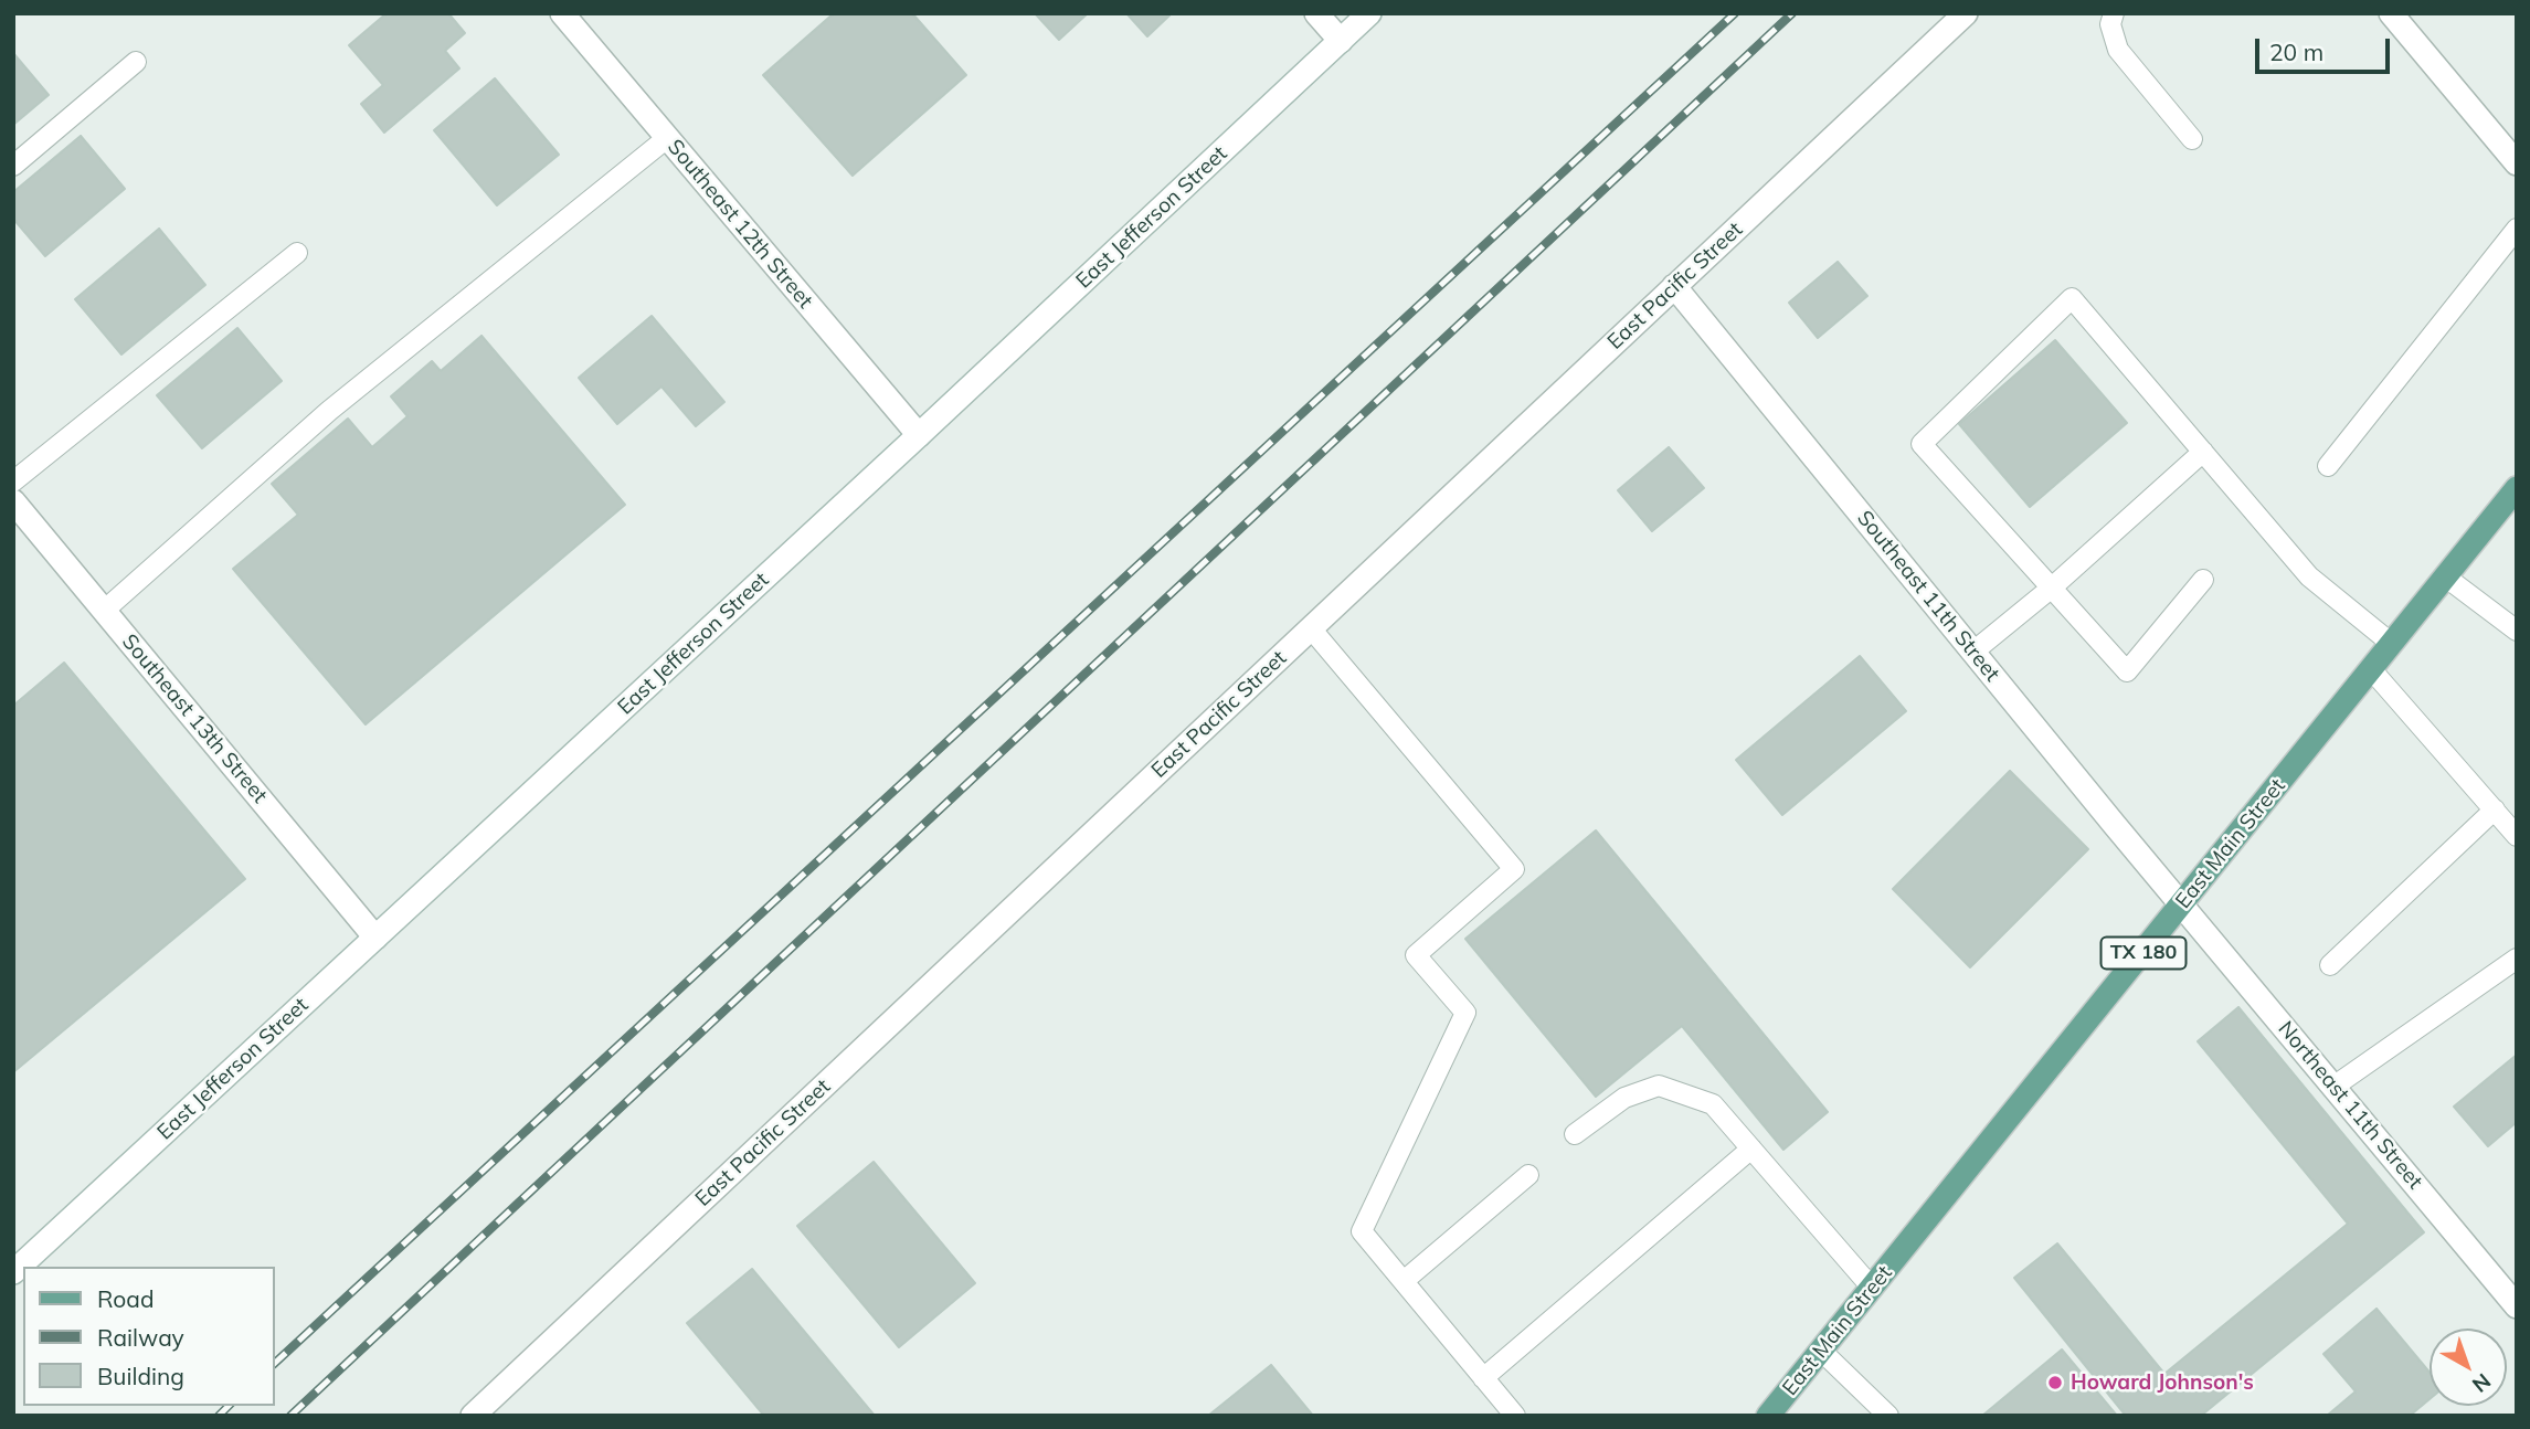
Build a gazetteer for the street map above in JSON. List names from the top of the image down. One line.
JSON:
{"streets":{"main road":["East Main Street","TX 180"],"street":["East Jefferson Street","Southeast 12th Street","East Pacific Street","Southeast 11th Street","Southeast 13th Street","Northeast 11th Street"]},"crossings":[["East Jefferson Street","Southeast 12th Street"],["East Jefferson Street","Southeast 13th Street"],["East Pacific Street","Southeast 11th Street"],["Southeast 11th Street","East Main Street"],["Southeast 11th Street","Northeast 11th Street"],["East Main Street","Northeast 11th Street"]],"places":["Howard Johnson's"],"legend":["Road","Railway","Building"],"scale_bar":"20 m","north":"bottom right"}
